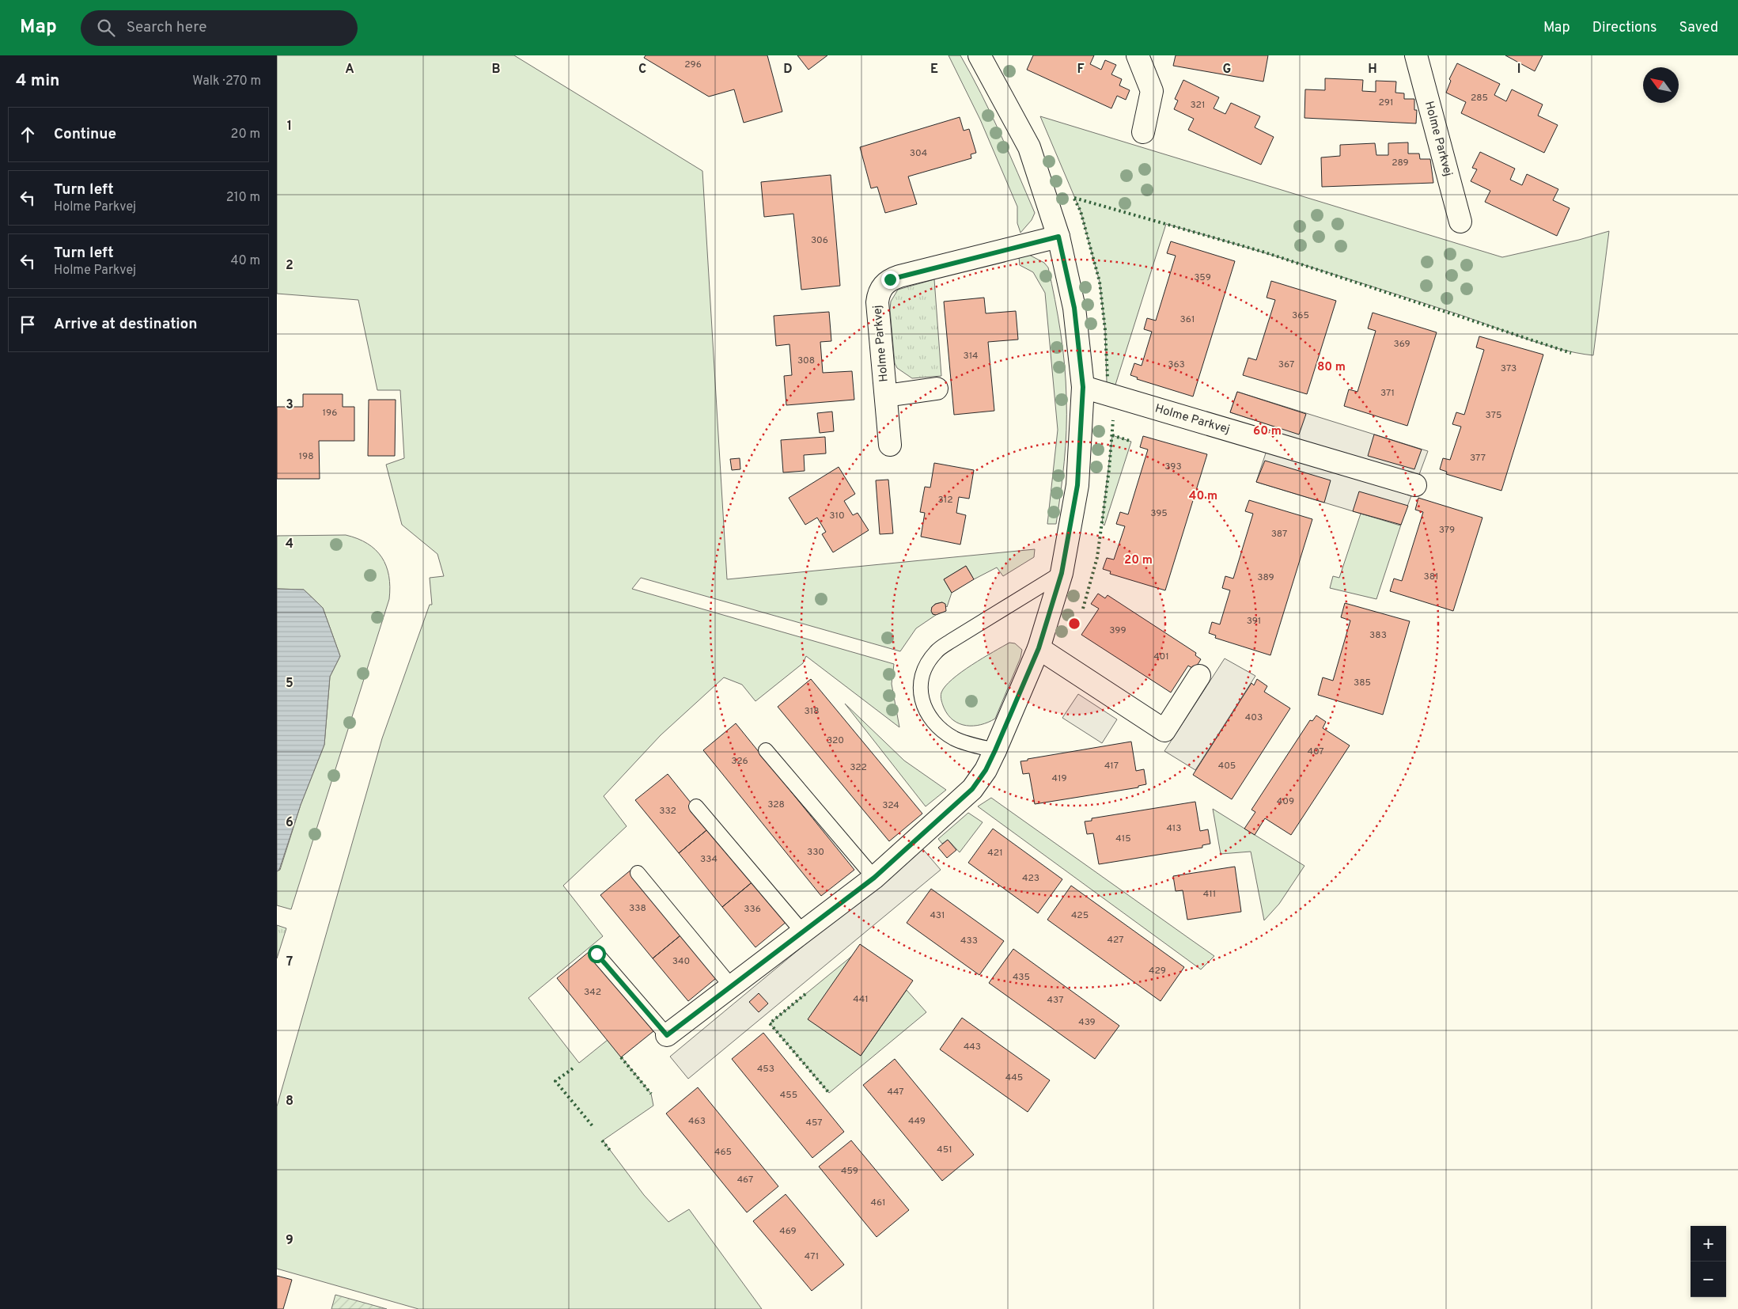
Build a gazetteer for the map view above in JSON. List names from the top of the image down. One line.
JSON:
{"streets":{"street":["Holme Parkvej"]},"house_numbers":["296","285","291","321","304","289","306","359","365","361","369","314","308","363","367","373","371","196","375","198","377","393","312","395","310","379","387","381","389","391","399","383","401","385","318","403","320","407","326","417","405","322","419","409","328","324","332","413","415","330","421","334","423","411","338","336","431","425","427","433","340","429","435","342","441","437","439","443","453","445","447","455","463","449","457","451","465","459","467","461","469","471"],"north":"top left","page":{"header":"Map","search":"Search here","nav":["Map","Directions","Saved"],"heading":["4 min","Walk · 270 m"],"list":[["Continue","20 m"],["Turn left","Holme Parkvej","210 m"],["Turn left","Holme Parkvej","40 m"],"Arrive at destination"],"map_buttons":["+","−"]},"grid":{"columns":["A","B","C","D","E","F","G","H","I"],"rows":["1","2","3","4","5","6","7","8","9"]},"rings":["80 m","60 m","40 m","20 m"]}
